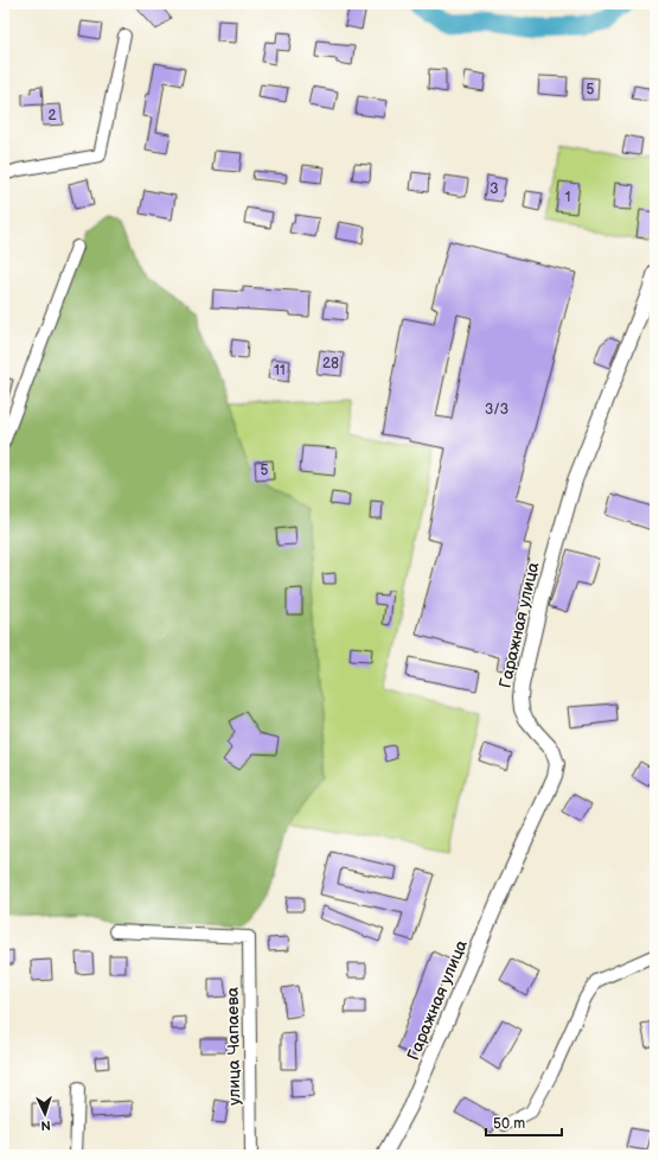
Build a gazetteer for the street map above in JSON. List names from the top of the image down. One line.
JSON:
{"streets":{"street":["Гаражная улица","улица Чапаева"]},"house_numbers":["5","2","3","1","28","11","3/3","5"],"scale_bar":"50 m","north":"bottom"}
